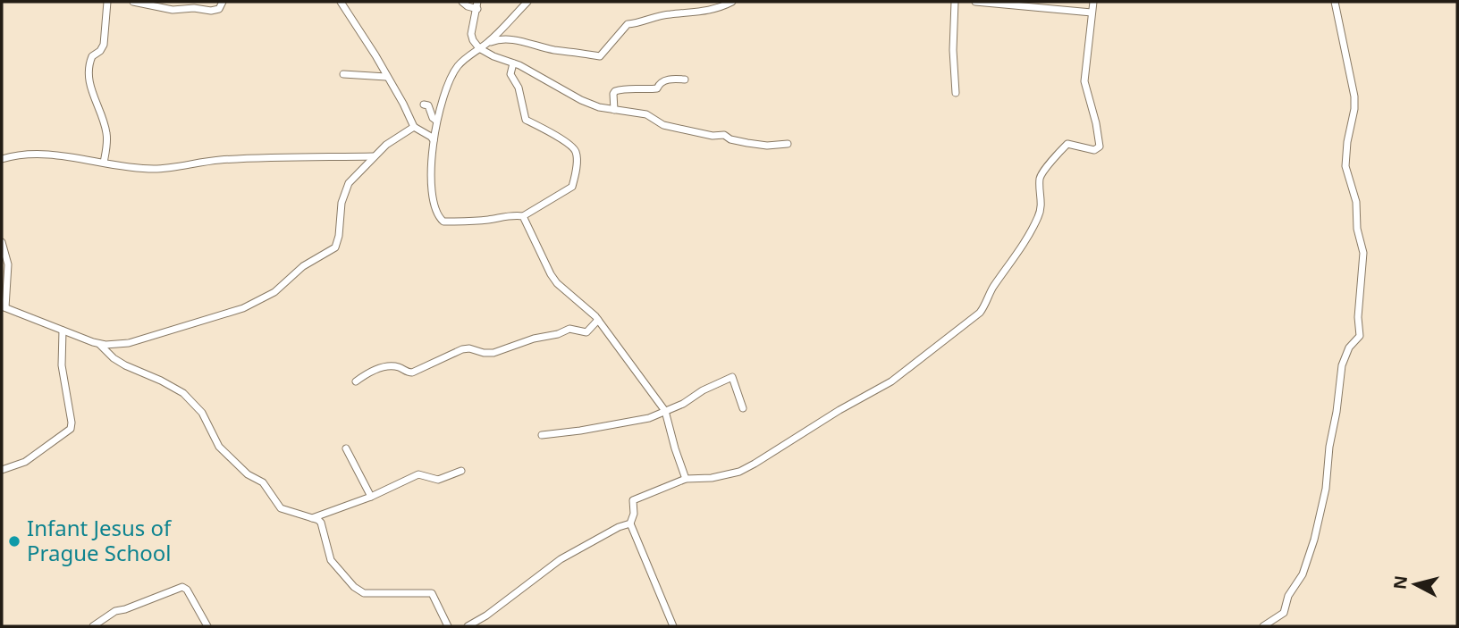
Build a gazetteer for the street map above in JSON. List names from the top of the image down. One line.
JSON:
{"places":["Infant Jesus of Prague School"],"north":"left"}
